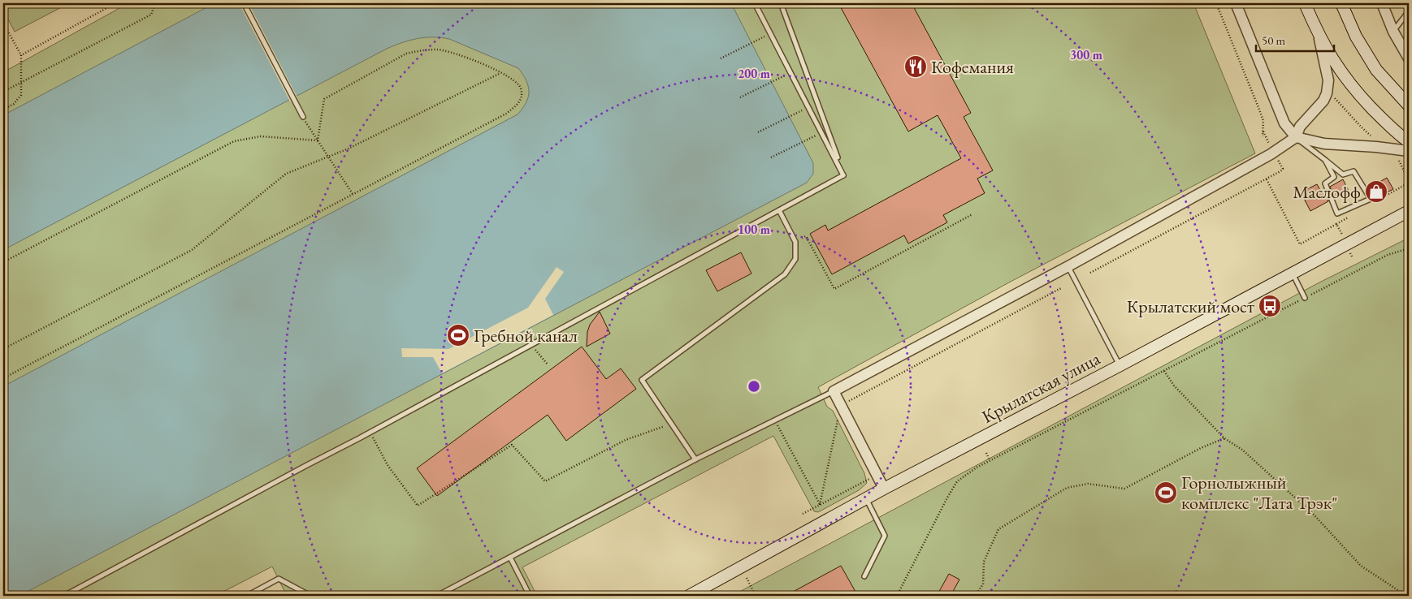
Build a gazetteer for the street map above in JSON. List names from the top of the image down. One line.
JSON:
{"streets":{"main road":["Крылатская улица"]},"places":{"restaurant":["Кофемания"],"shop":["Маслофф"],"bus stop":["Крылатский мост"],"sports":["Гребной канал","Горнолыжный комплекс \"Лата Трэк\""]},"scale_bar":"50 m","rings":["300 m","200 m","100 m"]}
